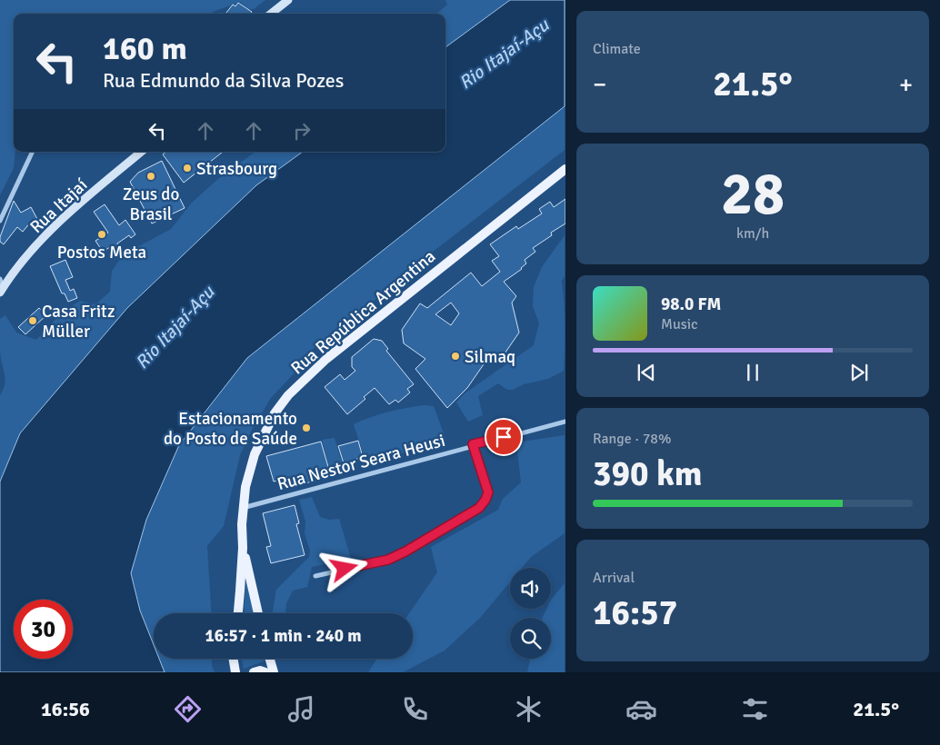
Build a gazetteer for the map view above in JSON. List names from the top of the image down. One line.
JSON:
{"streets":{"main road":["Rua Itajaí","Rua República Argentina"],"street":["Rua Nestor Seara Heusi"]},"crossings":[["Rua República Argentina","Rua Nestor Seara Heusi"]],"water":["Rio Itajaí-Açu"],"places":["Strasbourg","Zeus do Brasil","Postos Meta","Casa Fritz Müller","Silmaq","Estacionamento do Posto de Saúde"],"page":{"tile":["Climate",["28","km/h"],["Range · 78%","390 km"],["Arrival","16:57"]],"turn":["160 m","Rua Edmundo da Silva Pozes"],"heat":["−","21.5°","+"],"song":["98.0 FM","Music"],"limit":"30","trip":"16:57 · 1 min · 240 m","tabs":["16:56","21.5°"]}}
